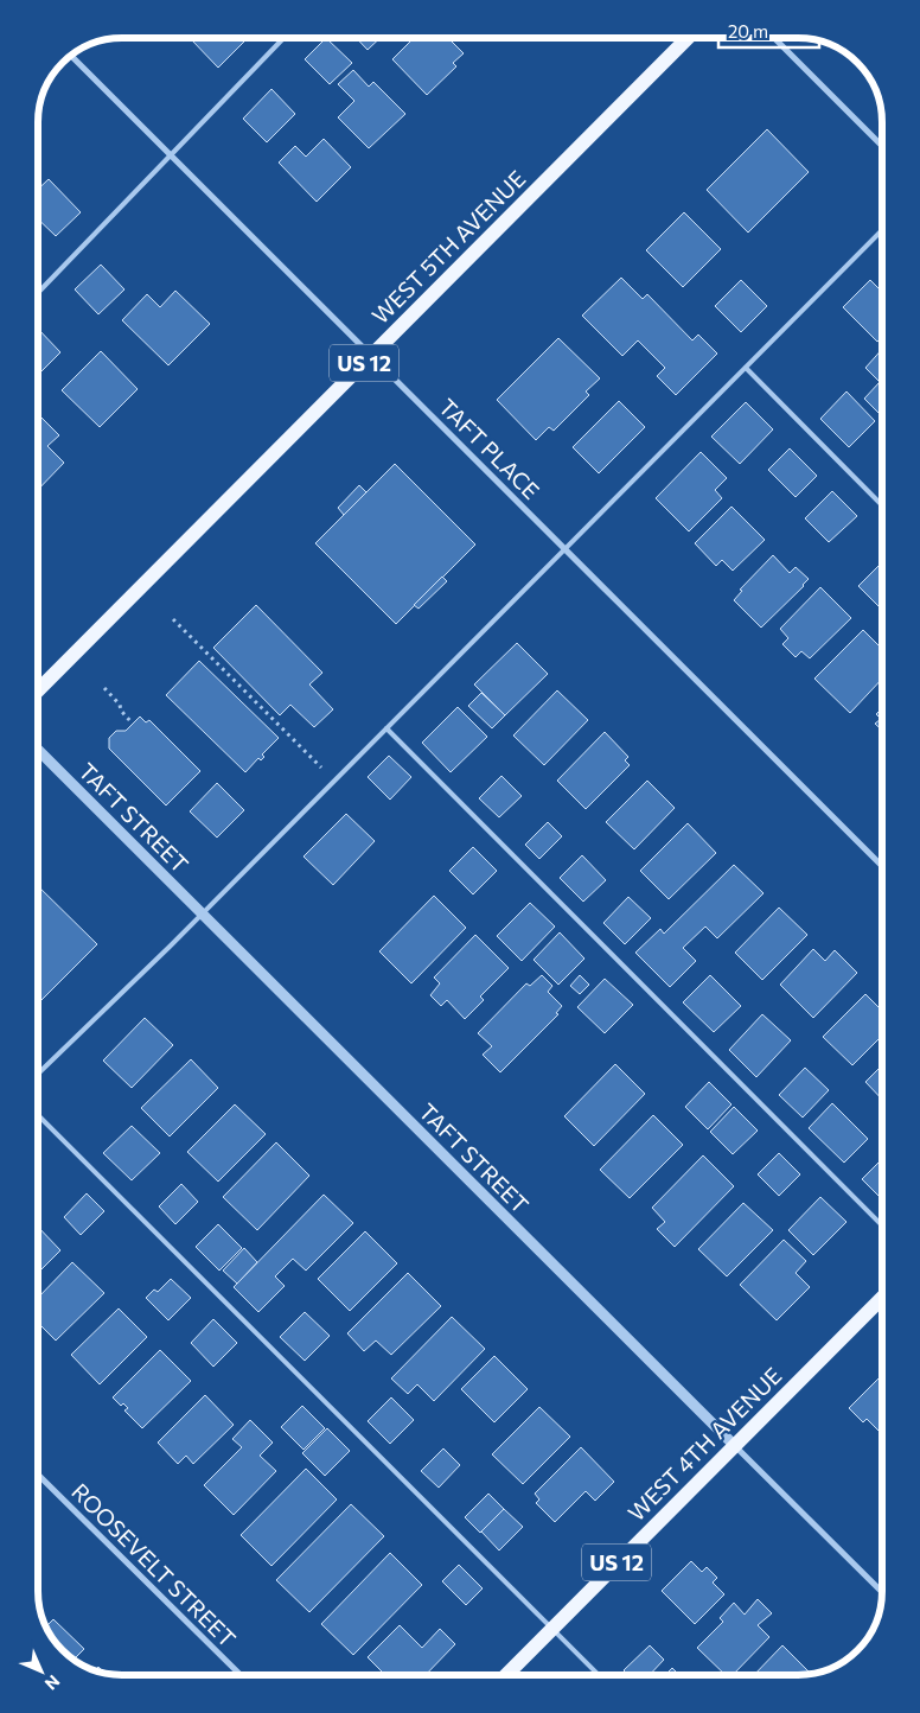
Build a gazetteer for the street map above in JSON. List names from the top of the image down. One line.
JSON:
{"streets":{"main road":["WEST 5TH AVENUE","US 12","WEST 4TH AVENUE"],"street":["TAFT PLACE","TAFT STREET","ROOSEVELT STREET"]},"crossings":[["WEST 5TH AVENUE","TAFT PLACE"],["TAFT STREET","WEST 4TH AVENUE"]],"scale_bar":"20 m","north":"bottom right"}
